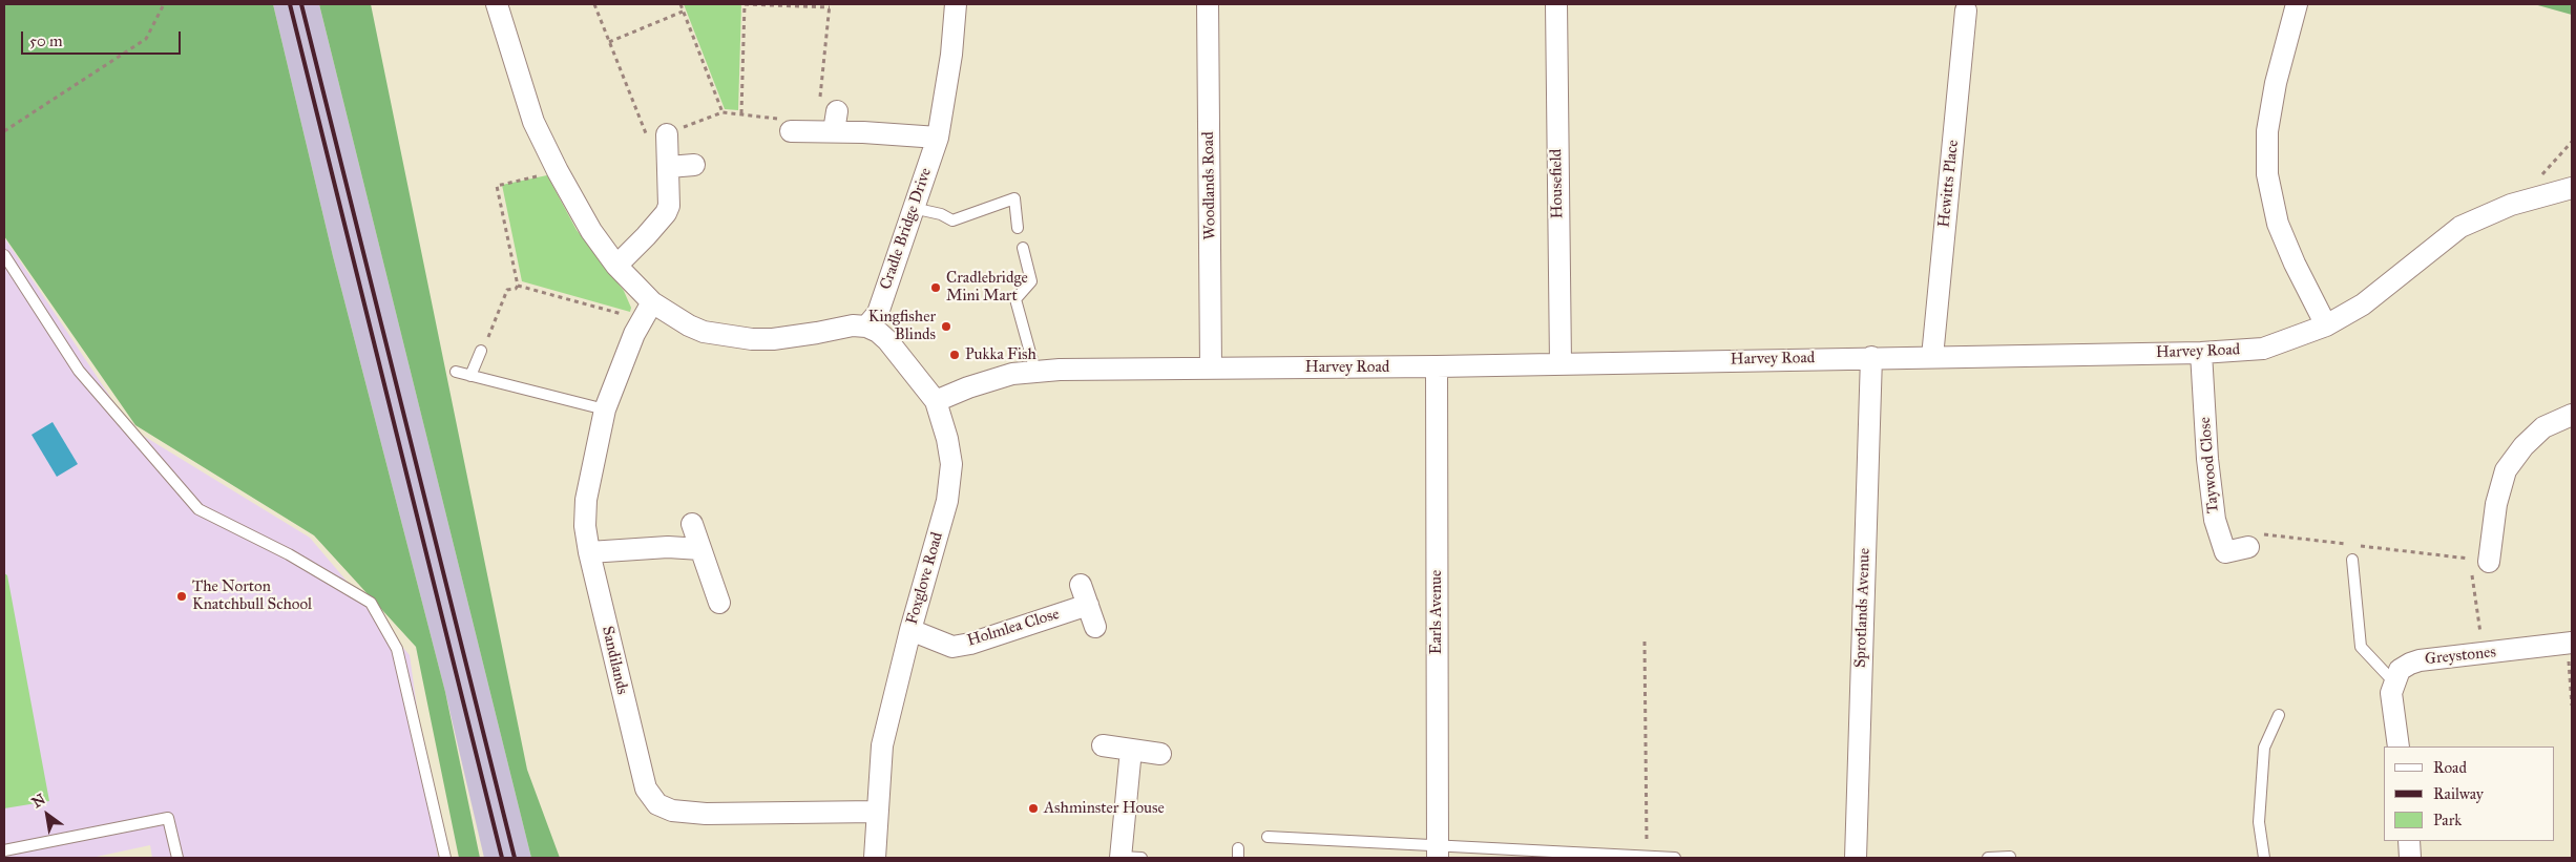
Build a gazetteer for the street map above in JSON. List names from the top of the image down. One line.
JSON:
{"streets":{"street":["Housefield","Hewitts Place","Woodlands Road","Cradle Bridge Drive","Harvey Road","Taywood Close","Foxglove Road","Sprotlands Avenue","Earls Avenue","Holmlea Close","Greystones","Sandilands"]},"crossings":[["Housefield","Harvey Road"],["Hewitts Place","Harvey Road"],["Woodlands Road","Harvey Road"],["Cradle Bridge Drive","Foxglove Road"],["Harvey Road","Taywood Close"],["Harvey Road","Foxglove Road"],["Harvey Road","Sprotlands Avenue"],["Harvey Road","Earls Avenue"],["Foxglove Road","Holmlea Close"],["Foxglove Road","Sandilands"]],"places":["Cradlebridge Mini Mart","Kingfisher Blinds","Pukka Fish","The Norton Knatchbull School","Ashminster House"],"legend":["Road","Railway","Park"],"scale_bar":"50 m","north":"top left"}
